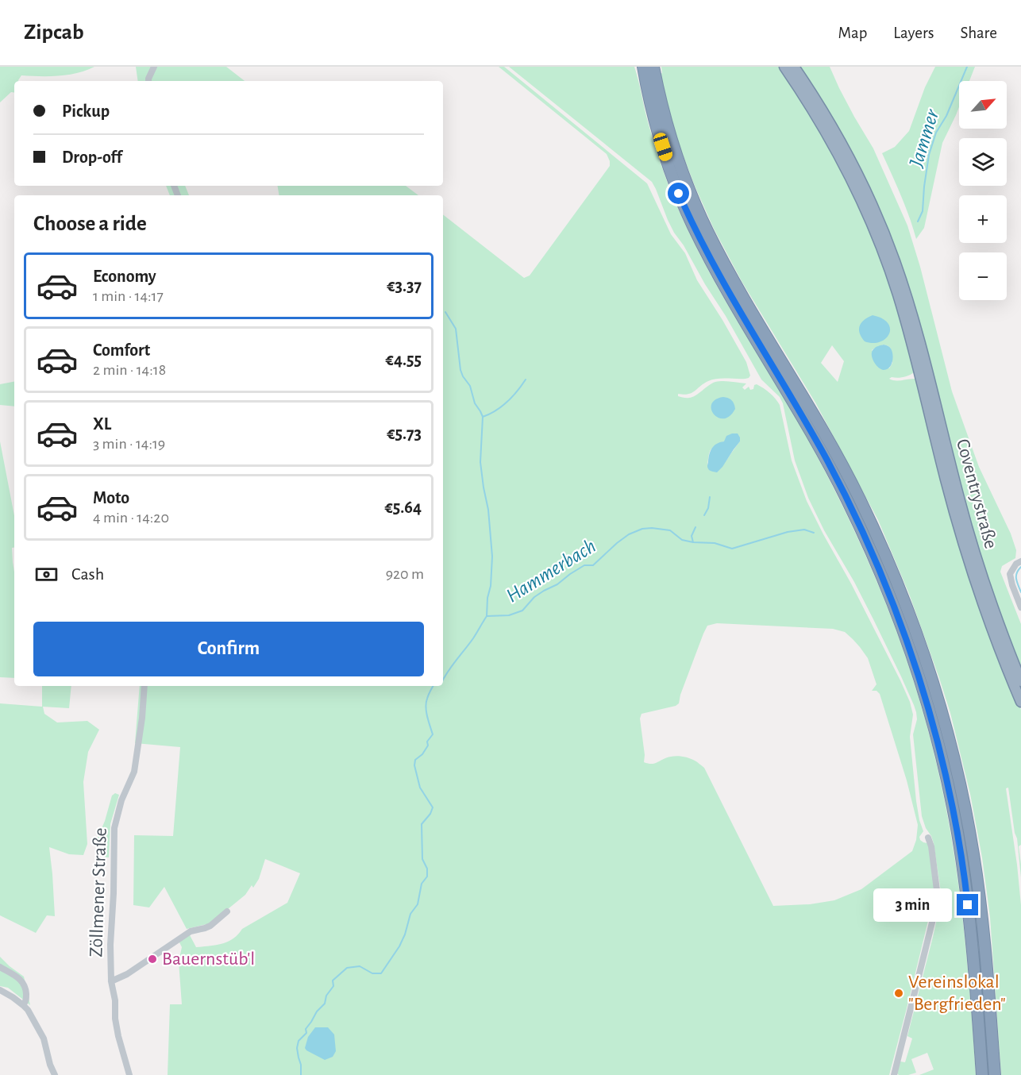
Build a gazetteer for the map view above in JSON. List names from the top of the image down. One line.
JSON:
{"streets":{"highway":["Coventrystraße"],"street":["Zöllmener Straße"]},"water":["Jammer","Hammerbach"],"places":["Bauernstüb'l","Vereinslokal \"Bergfrieden\""],"north":"top right","page":{"header":"Zipcab","nav":["Map","Layers","Share"],"map_buttons":["+","−"],"banner":["Pickup","Drop-off"],"heading":"Choose a ride","list":[{"name":"Economy","note":"1 min · 14:17","value":"€3.37"},{"name":"Comfort","note":"2 min · 14:18","value":"€4.55"},{"name":"XL","note":"3 min · 14:19","value":"€5.73"},{"name":"Moto","note":"4 min · 14:20","value":"€5.64"}],"pay":["Cash","920 m"],"buttons":"Confirm","bubble":"3 min"}}
